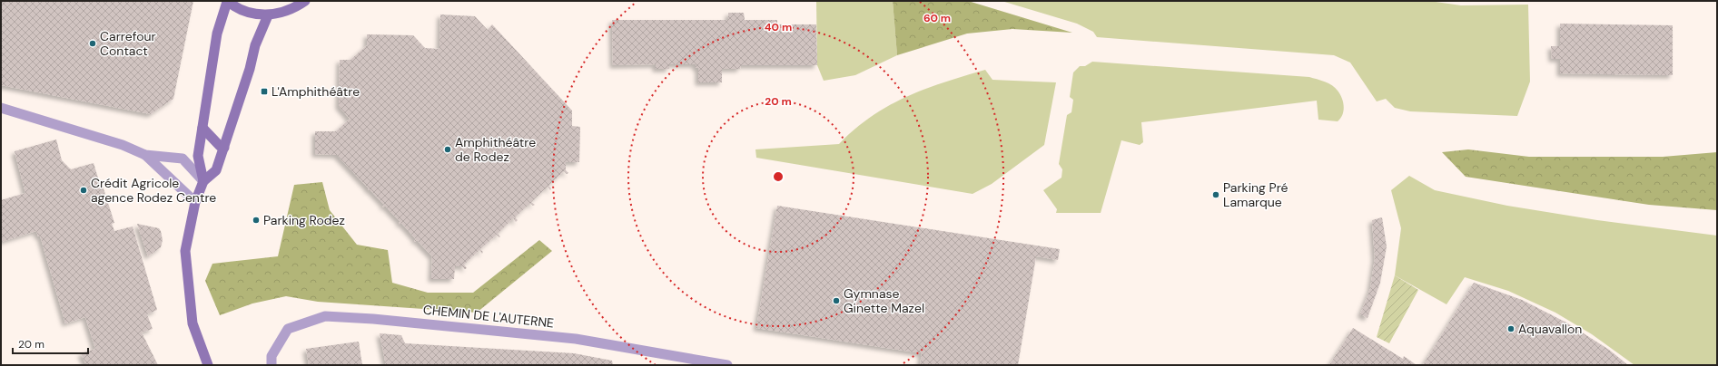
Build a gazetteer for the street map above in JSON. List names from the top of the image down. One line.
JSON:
{"streets":{"street":["CHEMIN DE L'AUTERNE"]},"places":{"other":["Carrefour Contact","Amphithéâtre de Rodez","Crédit Agricole agence Rodez Centre","Parking Pré Lamarque","Parking Rodez","Gymnase Ginette Mazel","Aquavallon"],"transit":["L'Amphithéâtre"]},"scale_bar":"20 m","rings":["60 m","40 m","20 m"]}
